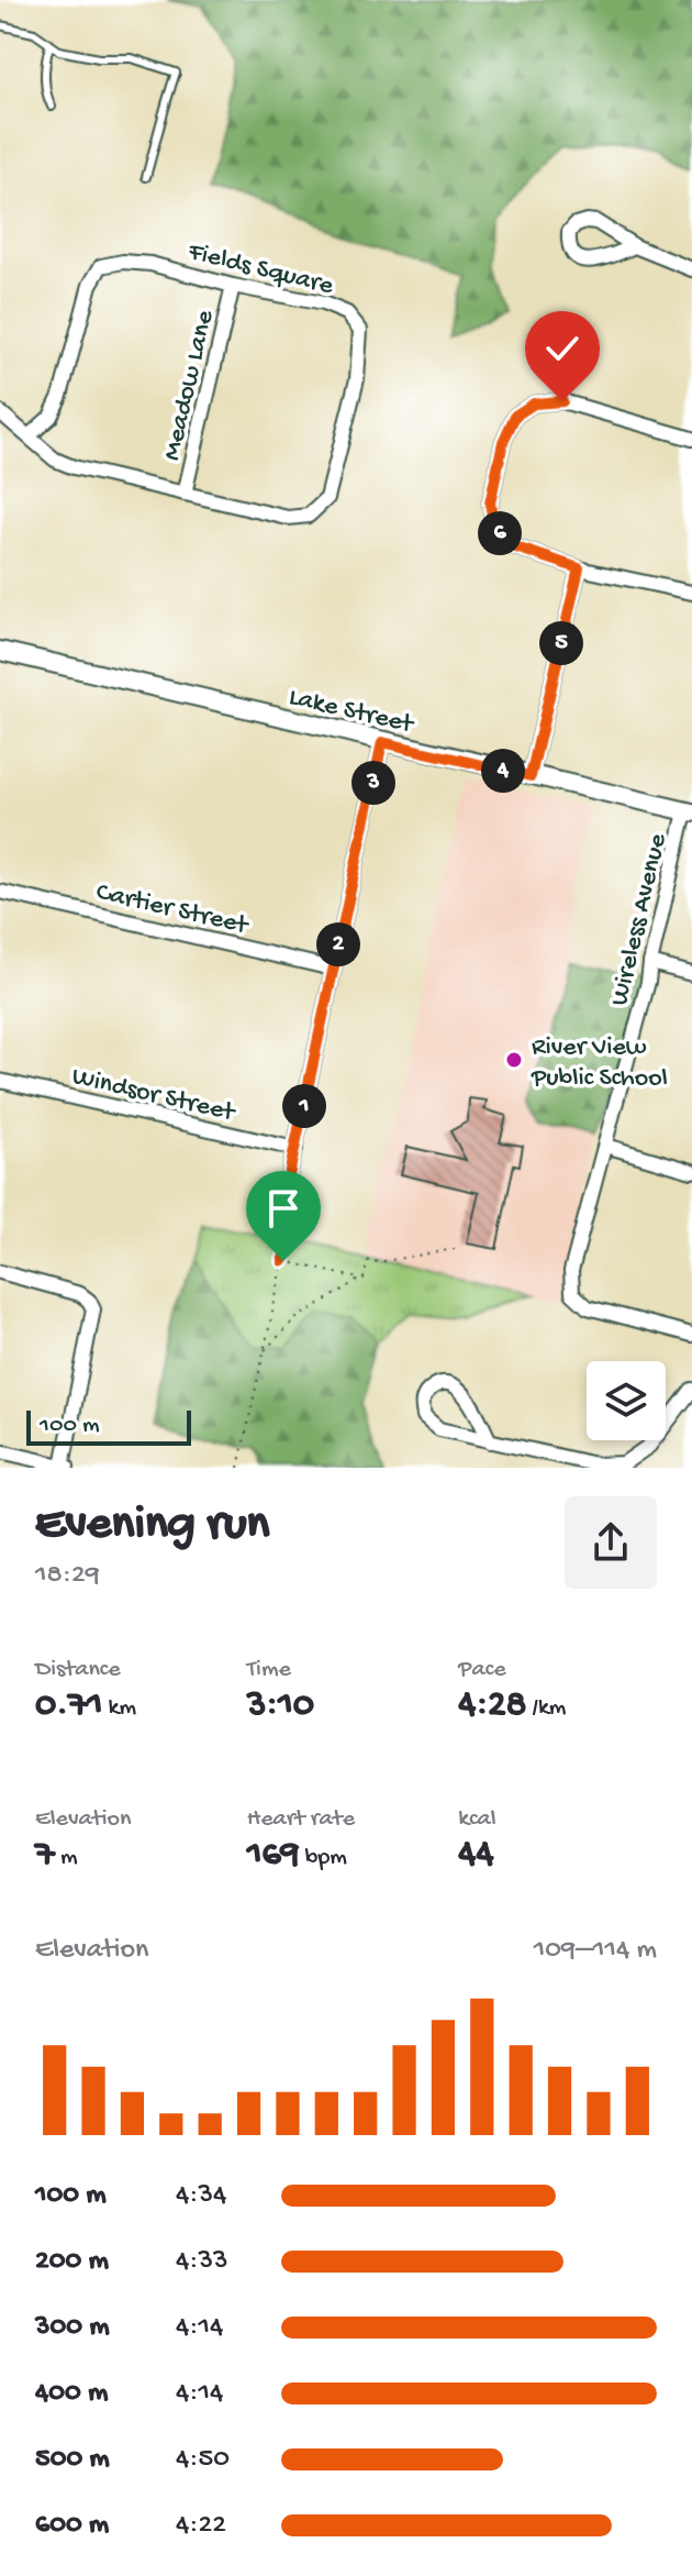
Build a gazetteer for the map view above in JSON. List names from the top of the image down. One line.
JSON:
{"streets":{"street":["Fields Square","Meadow Lane","Lake Street","Cartier Street","Wireless Avenue","Windsor Street"]},"crossings":[["Fields Square","Meadow Lane"],["Lake Street","Wireless Avenue"]],"places":["River View Public School"],"scale_bar":"100 m","page":{"pins":["6","5","4","3","2","1"],"scale":"100 m","heading":["Evening run","18:29"],"stats":[["Distance","0.71 km"],["Time","3:10"],["Pace","4:28 /km"],["Elevation","7 m"],["Heart rate","169 bpm"],["kcal","44"]],"chart":["Elevation","109–114 m"],"list":[{"name":"100 m","note":"4:34"},{"name":"200 m","note":"4:33"},{"name":"300 m","note":"4:14"},{"name":"400 m","note":"4:14"},{"name":"500 m","note":"4:50"},{"name":"600 m","note":"4:22"}]}}
